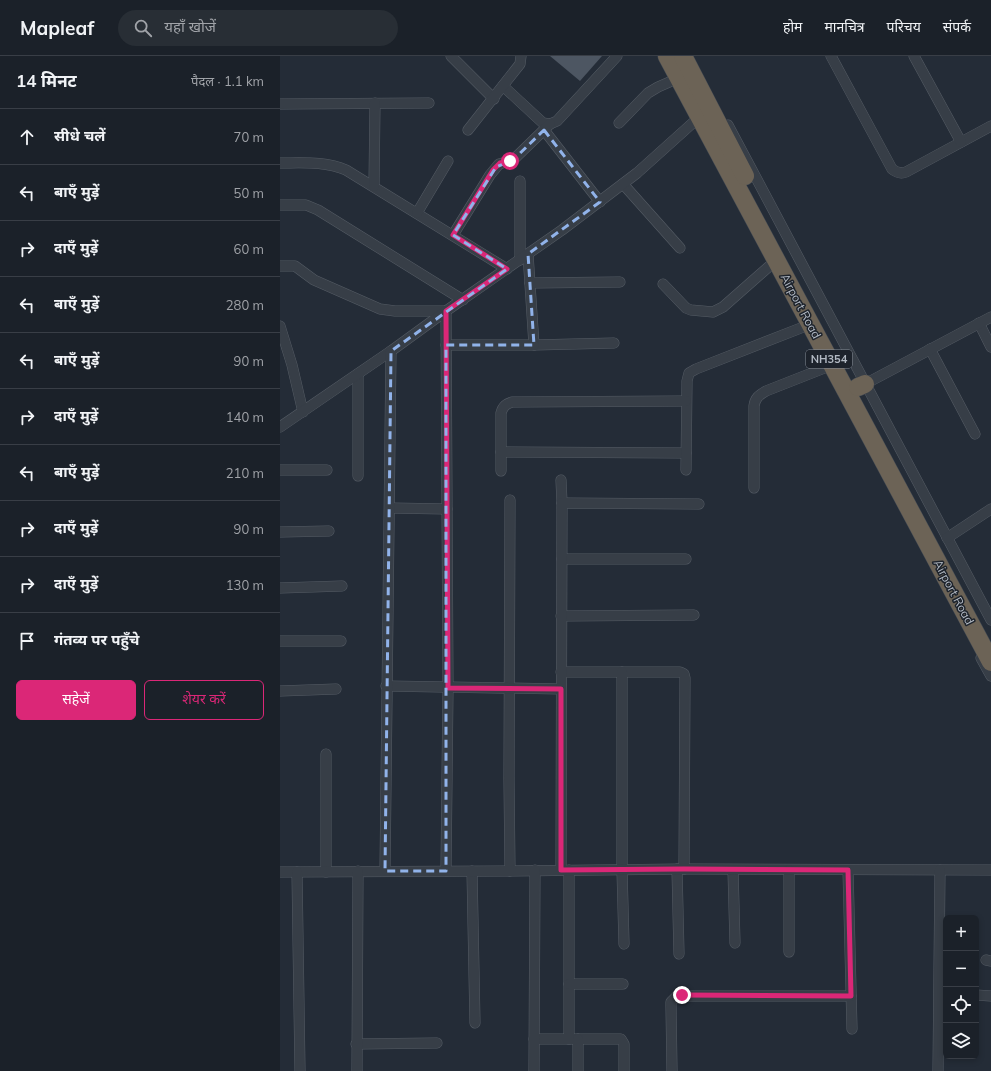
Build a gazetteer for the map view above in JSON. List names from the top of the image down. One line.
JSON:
{"streets":{"highway":["Airport Road","NH354"]},"page":{"header":"Mapleaf","search":"यहाँ खोजें","nav":["होम","मानचित्र","परिचय","संपर्क"],"heading":["14 मिनट","पैदल · 1.1 km"],"list":[["सीधे चलें","70 m"],["बाएँ मुड़ें","50 m"],["दाएँ मुड़ें","60 m"],["बाएँ मुड़ें","280 m"],["बाएँ मुड़ें","90 m"],["दाएँ मुड़ें","140 m"],["बाएँ मुड़ें","210 m"],["दाएँ मुड़ें","90 m"],["दाएँ मुड़ें","130 m"],"गंतव्य पर पहुँचे"],"buttons":["सहेजें","शेयर करें"],"map_buttons":["+","−"]}}
